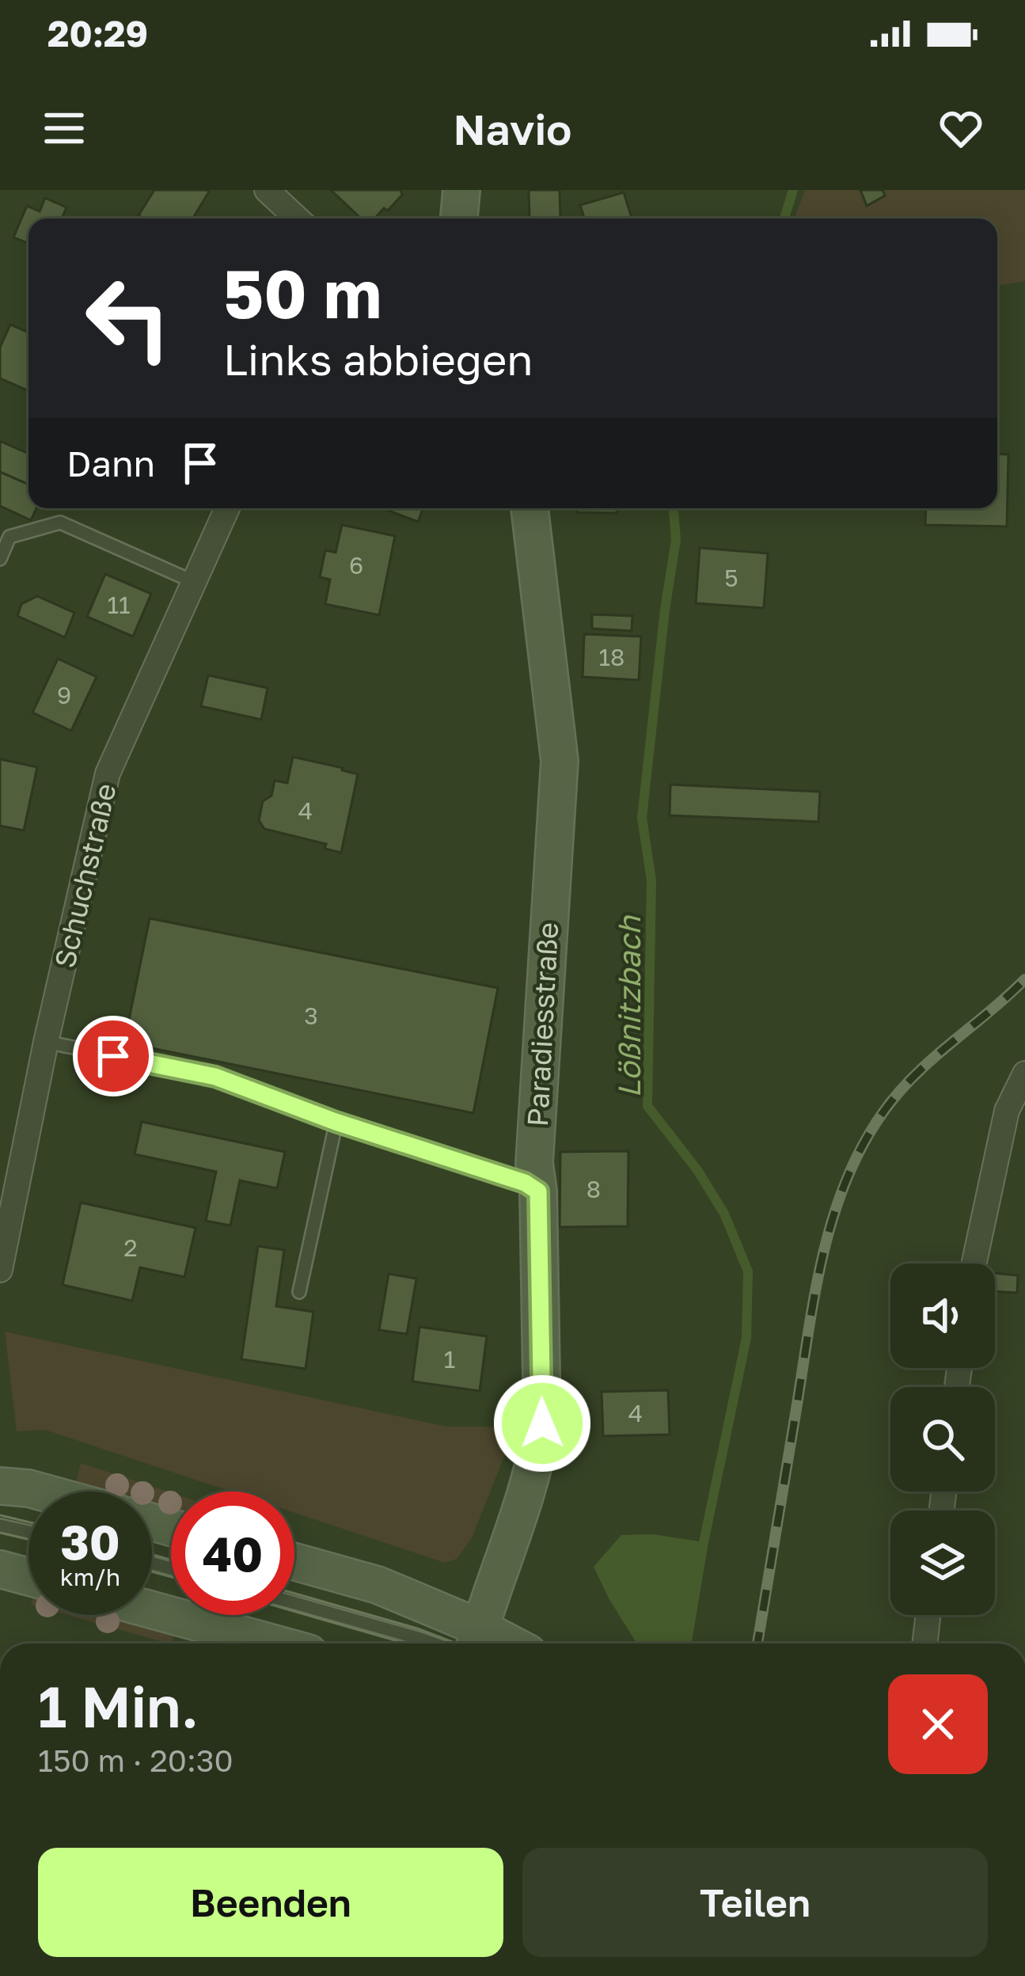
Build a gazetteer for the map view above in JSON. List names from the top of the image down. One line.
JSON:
{"streets":{"street":["Schuchstraße","Paradiesstraße"]},"water":["Lößnitzbach"],"house_numbers":["6","5","11","18","9","4","3","8","2","1","4"],"page":{"status":"20:29","header":"Navio","turn":["50 m","Links abbiegen"],"then":"Dann","speed":"30 km/h","limit":"40","heading":["1 Min.","150 m · 20:30"],"buttons":["Beenden","Teilen"]}}
